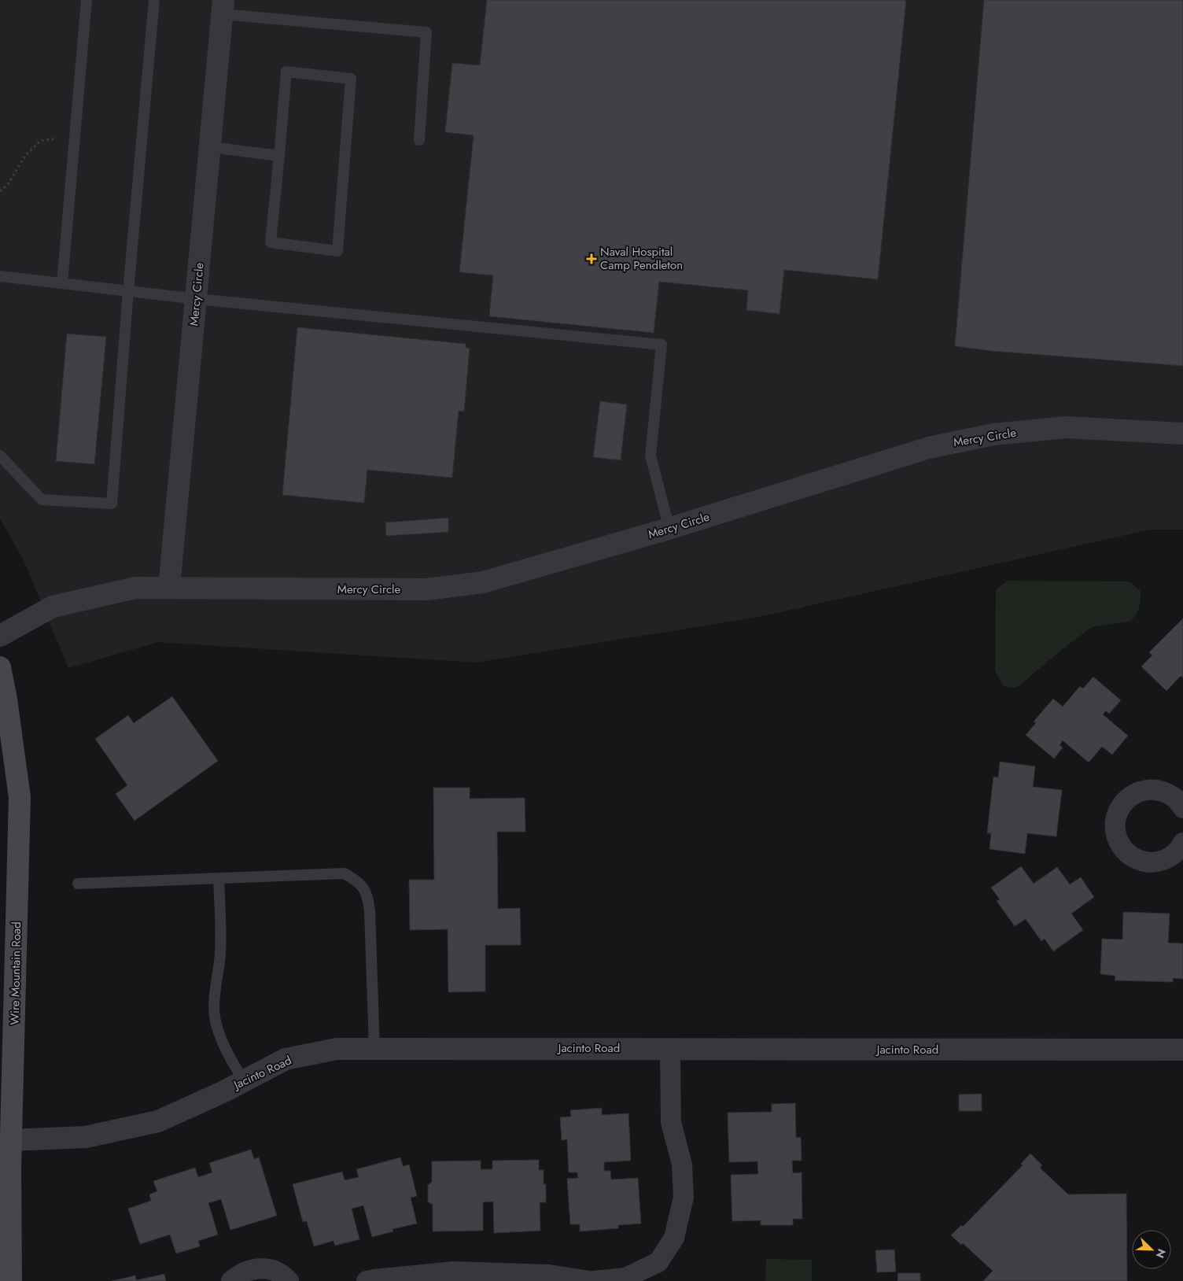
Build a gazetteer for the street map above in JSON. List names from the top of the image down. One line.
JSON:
{"streets":{"main road":["Wire Mountain Road"],"street":["Mercy Circle","Jacinto Road"]},"crossings":[["Wire Mountain Road","Jacinto Road"]],"places":{"health":["Naval Hospital Camp Pendleton"]},"north":"bottom right"}
